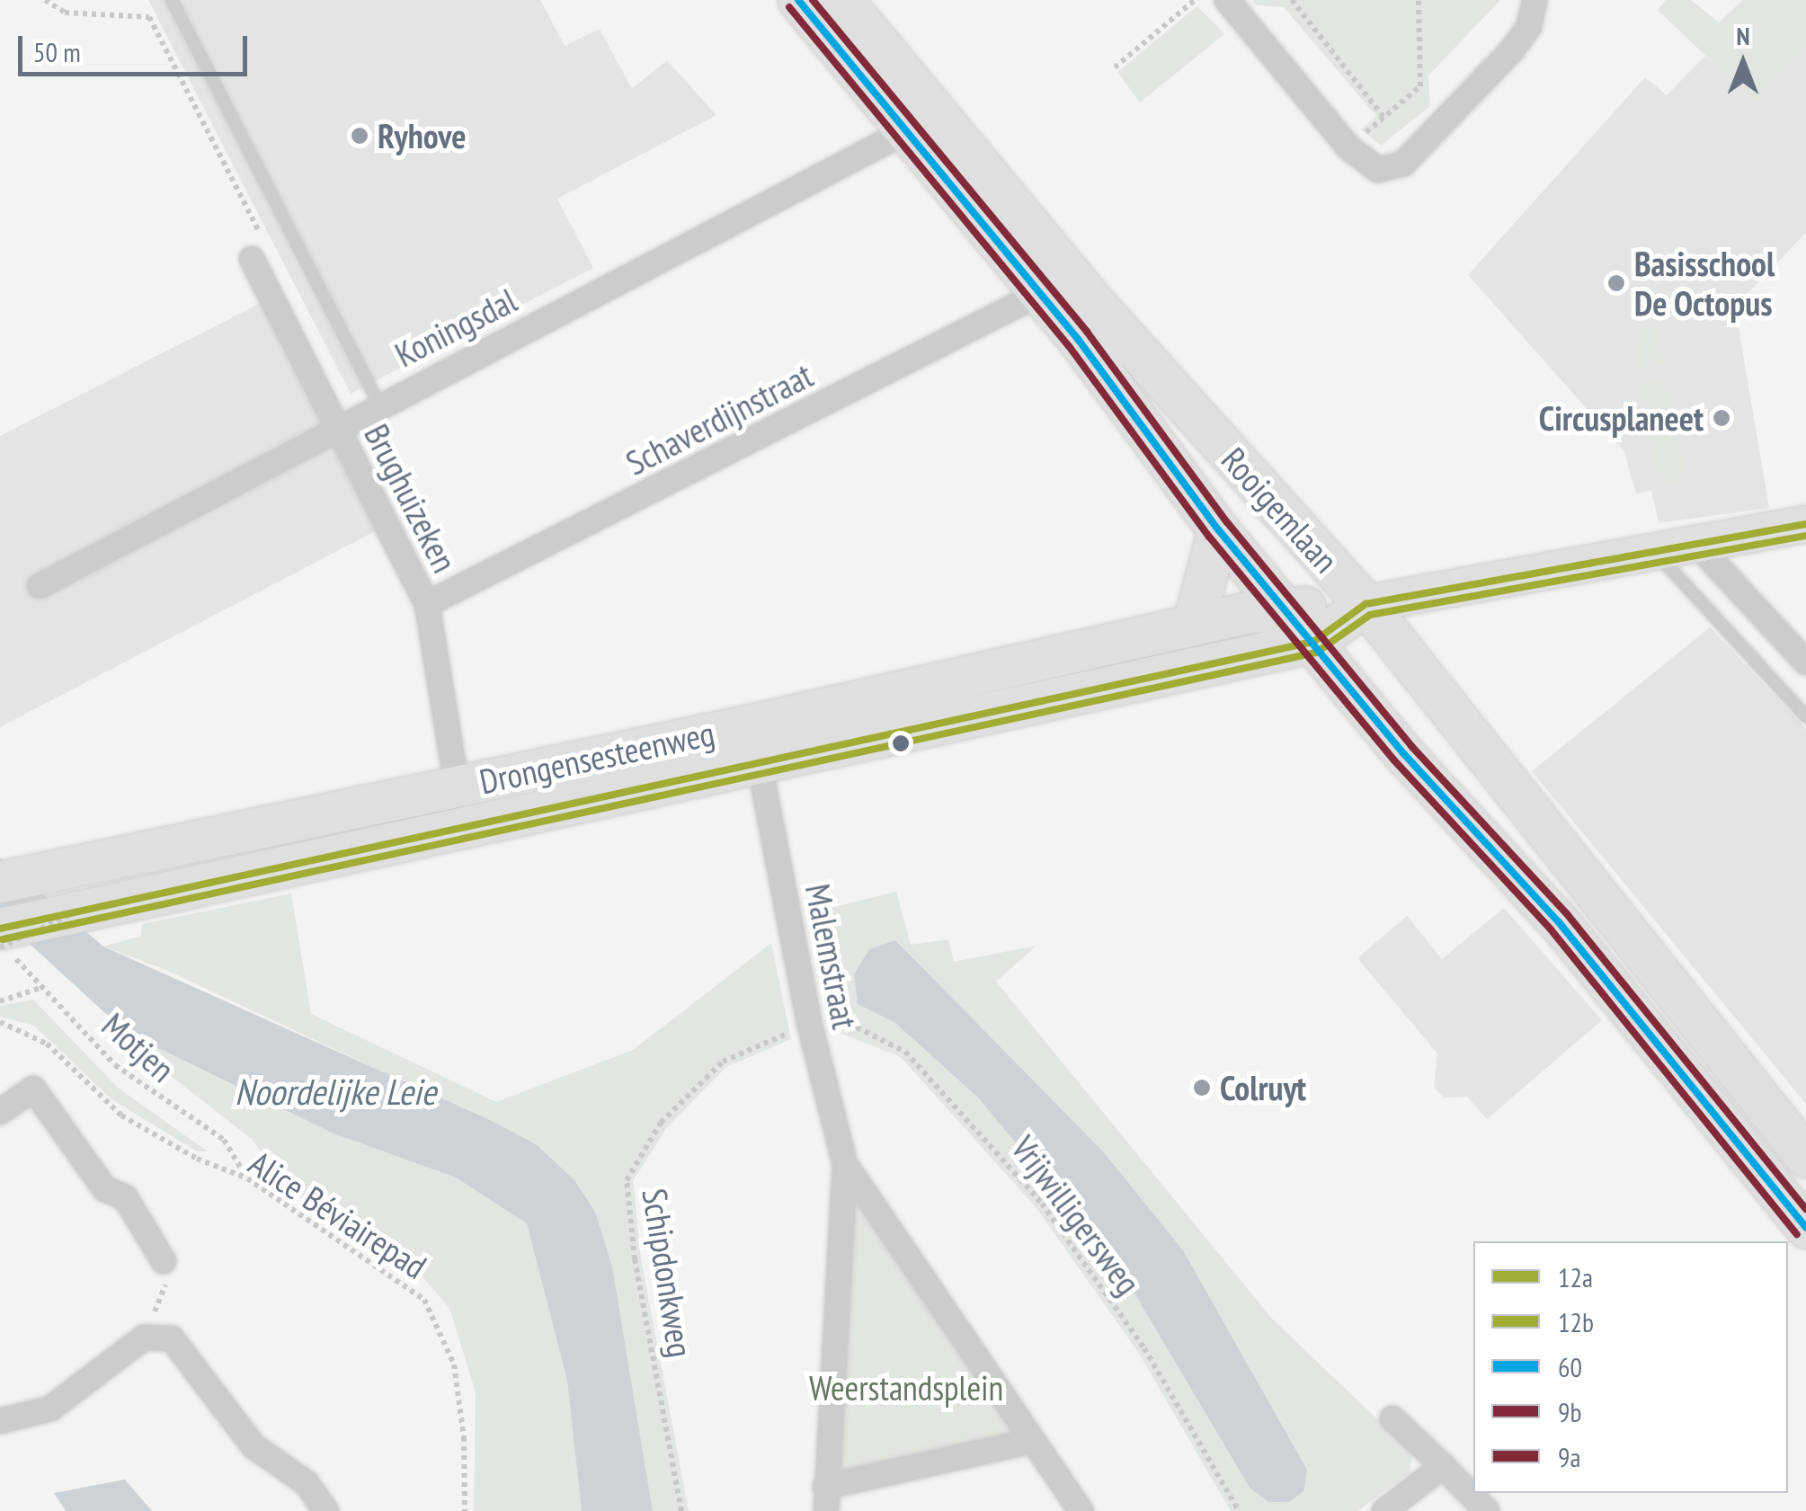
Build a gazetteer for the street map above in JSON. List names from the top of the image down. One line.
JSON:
{"streets":{"main road":["Rooigemlaan","Drongensesteenweg"],"street":["Koningsdal","Schaverdijnstraat","Brughuizeken","Malemstraat"],"path":["Motjen","Alice Béviairepad","Vrijwilligersweg","Schipdonkweg"]},"crossings":[["Koningsdal","Brughuizeken"],["Koningsdal","Rooigemlaan"],["Schaverdijnstraat","Brughuizeken"],["Schaverdijnstraat","Rooigemlaan"],["Brughuizeken","Drongensesteenweg"],["Rooigemlaan","Drongensesteenweg"],["Drongensesteenweg","Malemstraat"],["Malemstraat","Vrijwilligersweg"],["Malemstraat","Schipdonkweg"],["Motjen","Alice Béviairepad"],["Vrijwilligersweg","Schipdonkweg"]],"water":["Noordelijke Leie"],"parks":["Weerstandsplein"],"places":["Ryhove","Basisschool De Octopus","Circusplaneet","Colruyt"],"lines":["transit line 60","transit line 9a","transit line 9b","transit line 12a","transit line 12b"],"legend":["12a","12b","60","9b","9a"],"scale_bar":"50 m","north":"top"}
